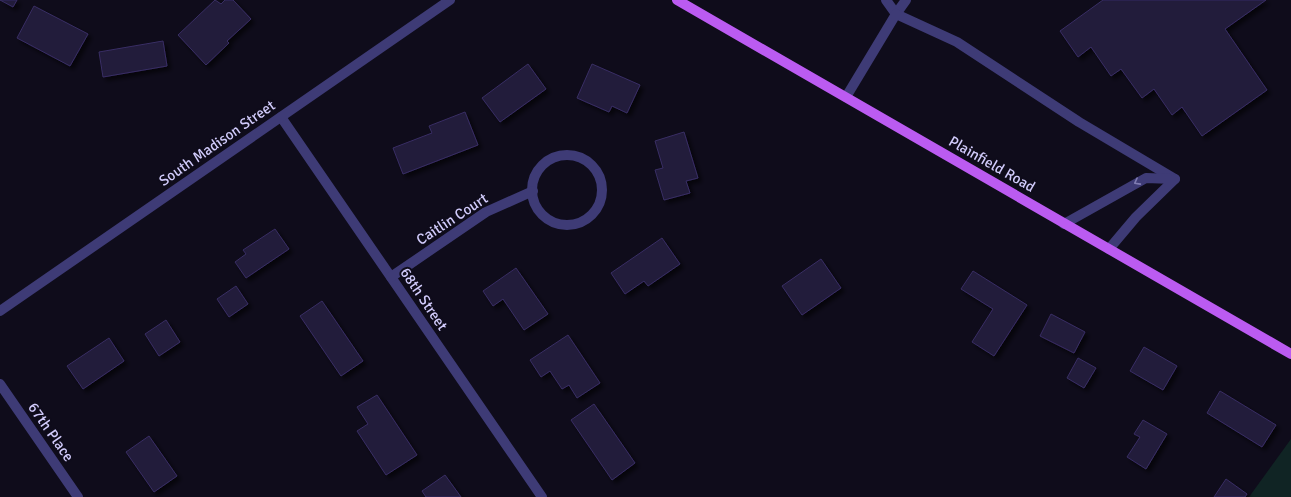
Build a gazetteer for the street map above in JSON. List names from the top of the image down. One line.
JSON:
{"streets":{"main road":["Plainfield Road"],"street":["South Madison Street","Caitlin Court","68th Street","67th Place"]},"crossings":[["South Madison Street","68th Street"],["Caitlin Court","68th Street"]]}
